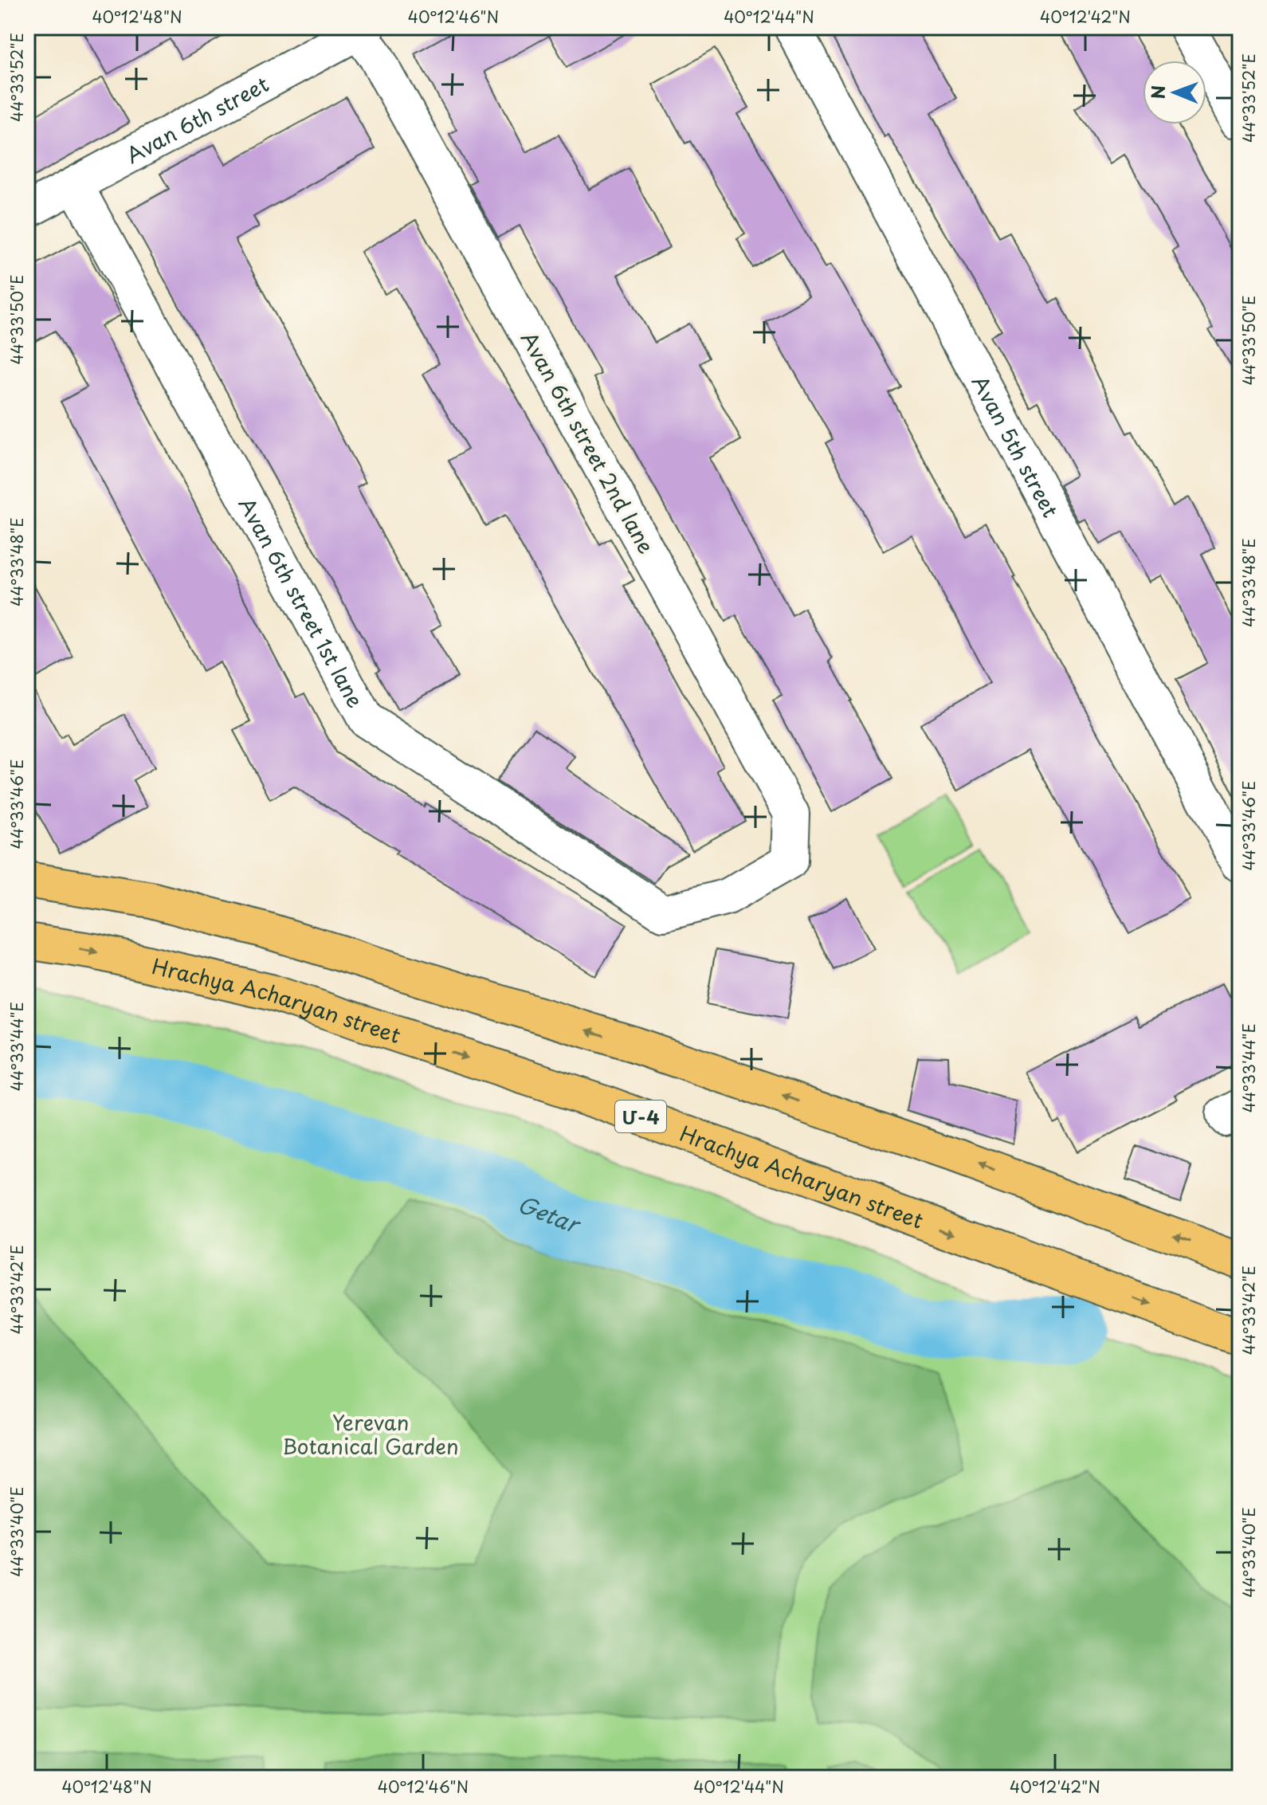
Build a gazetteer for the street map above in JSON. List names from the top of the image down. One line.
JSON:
{"streets":{"highway":["Hrachya Acharyan street","Մ-4"],"street":["Avan 6th street","Avan 6th street 2nd lane","Avan 5th street","Avan 6th street 1st lane"]},"crossings":[["Avan 6th street","Avan 6th street 2nd lane"],["Avan 6th street","Avan 6th street 1st lane"],["Avan 6th street 2nd lane","Avan 6th street 1st lane"]],"water":["Getar"],"parks":["Yerevan Botanical Garden"],"north":"left","coordinates":["40°12'48\"N","40°12'46\"N","40°12'44\"N","40°12'42\"N","44°33'52\"E","44°33'50\"E","44°33'48\"E","44°33'46\"E","44°33'44\"E","44°33'42\"E","44°33'40\"E"]}
